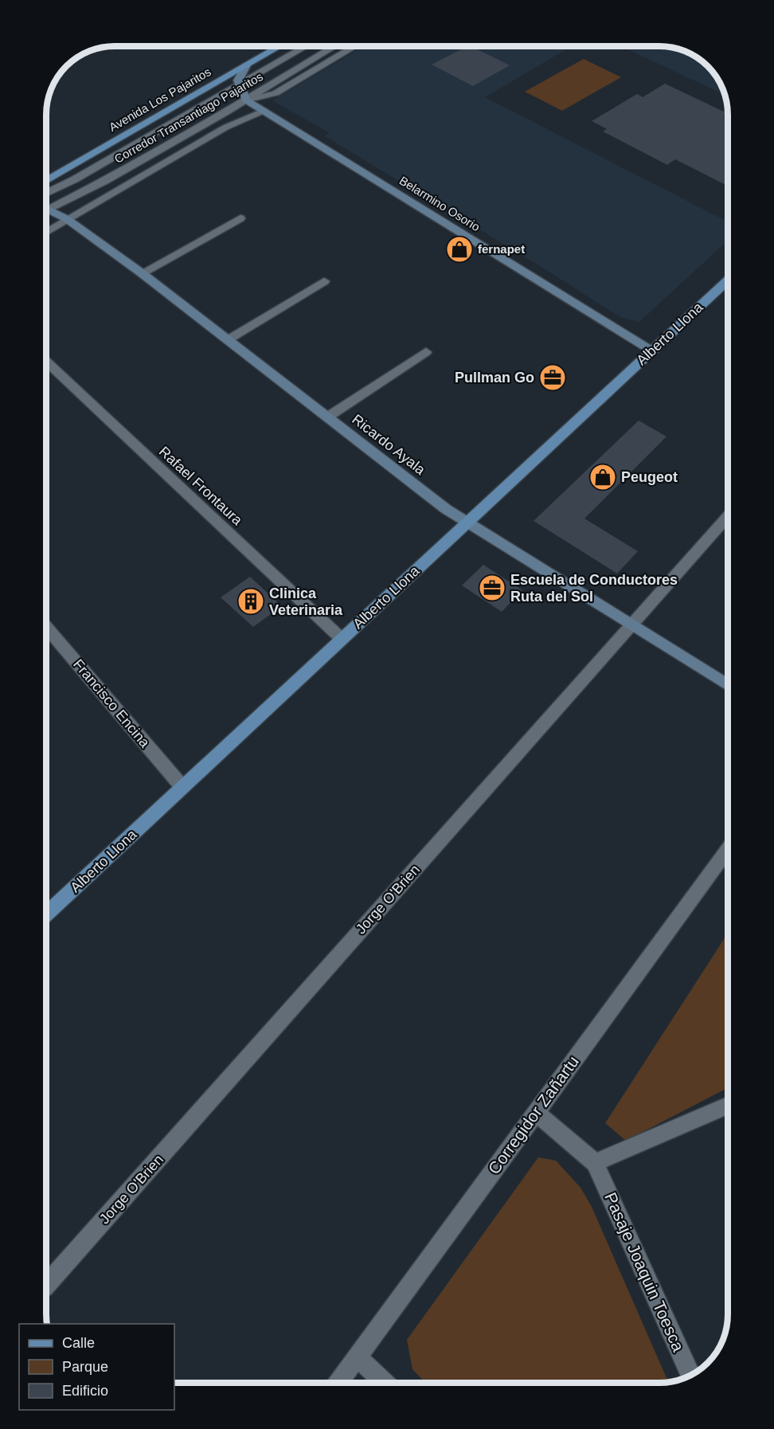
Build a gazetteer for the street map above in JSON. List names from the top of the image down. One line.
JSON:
{"streets":{"main road":["Avenida Los Pajaritos","Alberto Llona"],"street":["Corredor Transantiago Pajaritos","Belarmino Osorio","Ricardo Ayala","Rafael Frontaura","Francisco Encina","Jorge O'Brien","Corregidor Zañartu","Pasaje Joaquin Toesca"]},"crossings":[["Corredor Transantiago Pajaritos","Belarmino Osorio"],["Corredor Transantiago Pajaritos","Ricardo Ayala"],["Belarmino Osorio","Alberto Llona"],["Alberto Llona","Ricardo Ayala"],["Alberto Llona","Rafael Frontaura"],["Alberto Llona","Francisco Encina"],["Ricardo Ayala","Jorge O'Brien"]],"places":{"shop":["fernapet","Peugeot"],"office":["Pullman Go","Escuela de Conductores Ruta del Sol"],"building":["Clinica Veterinaria"]},"legend":["Calle","Parque","Edificio"]}
